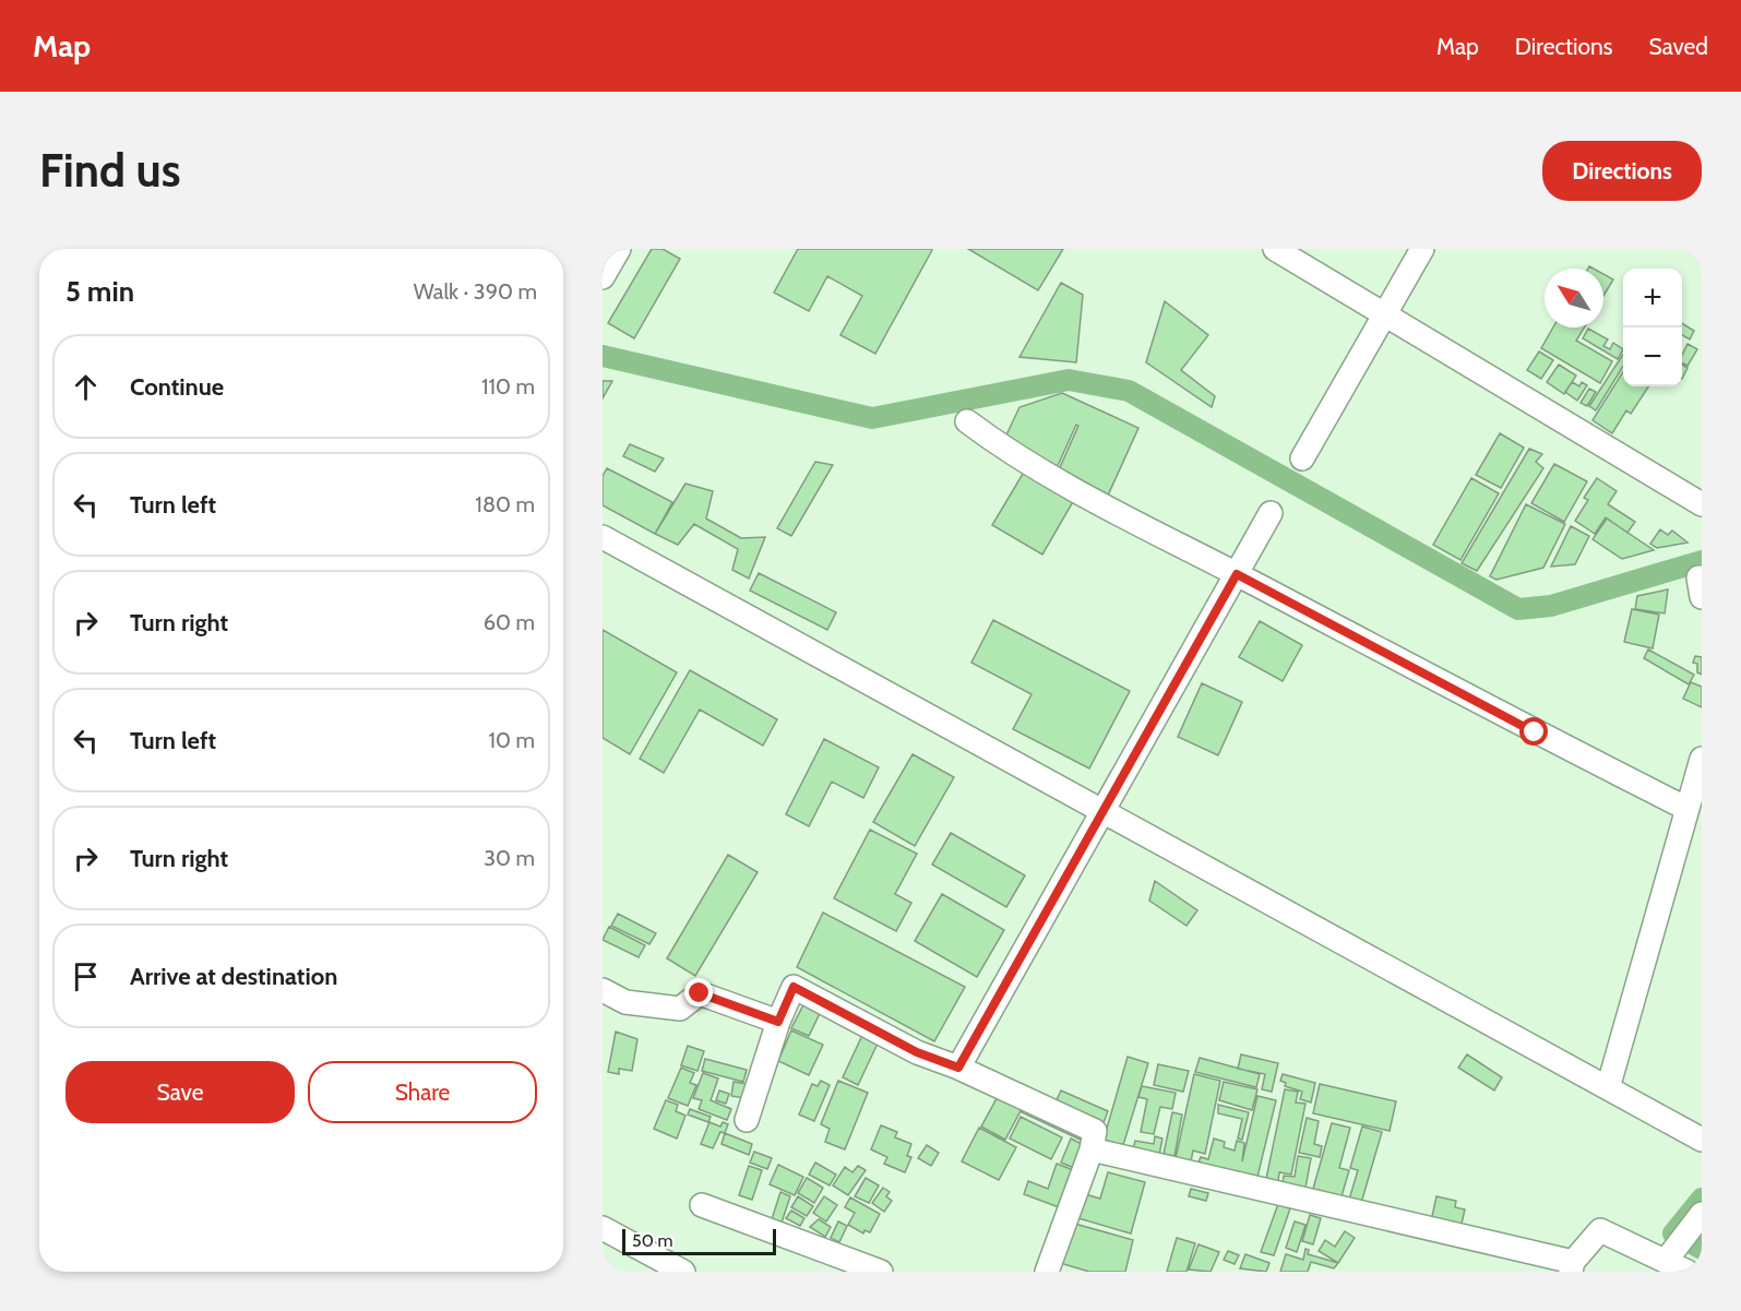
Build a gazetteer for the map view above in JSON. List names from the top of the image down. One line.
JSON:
{"scale_bar":"50 m","north":"top left","page":{"header":"Map","nav":["Map","Directions","Saved"],"buttons":["Directions",["Save","Share"]],"title":"Find us","heading":["5 min","Walk · 390 m"],"map_buttons":["+","−"],"list":[["Continue","110 m"],["Turn left","180 m"],["Turn right","60 m"],["Turn left","10 m"],["Turn right","30 m"],"Arrive at destination"],"scale":"50 m"}}
